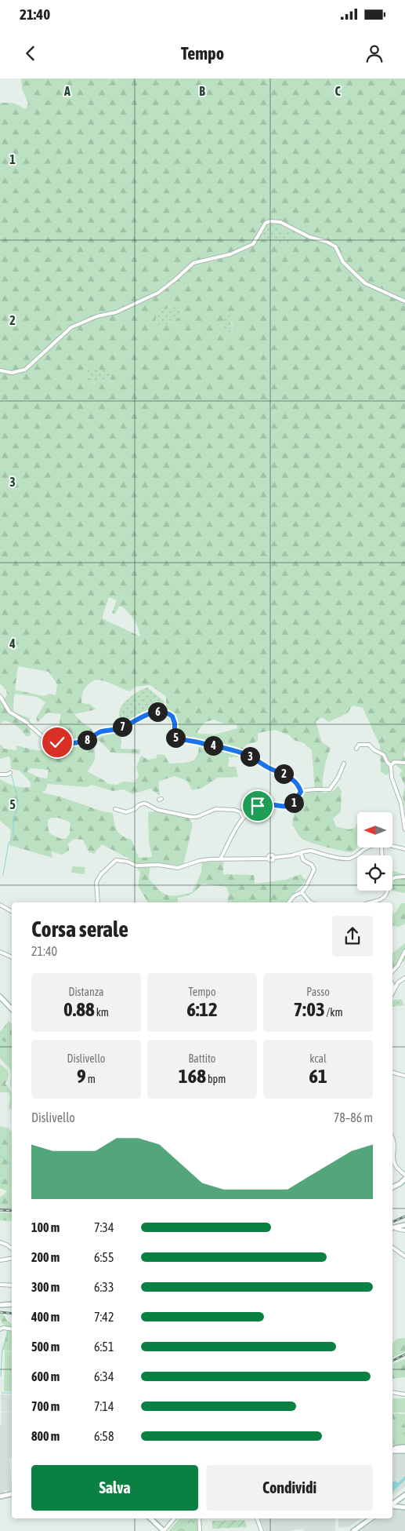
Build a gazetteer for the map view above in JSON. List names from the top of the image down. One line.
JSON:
{"north":"left","page":{"status":"21:40","header":"Tempo","pins":["6","7","5","8","4","3","2","1"],"heading":["Corsa serale","21:40"],"stats":[["Distanza","0.88 km"],["Tempo","6:12"],["Passo","7:03 /km"],["Dislivello","9 m"],["Battito","168 bpm"],["kcal","61"]],"chart":["Dislivello","78–86 m"],"list":[{"name":"100 m","note":"7:34"},{"name":"200 m","note":"6:55"},{"name":"300 m","note":"6:33"},{"name":"400 m","note":"7:42"},{"name":"500 m","note":"6:51"},{"name":"600 m","note":"6:34"},{"name":"700 m","note":"7:14"},{"name":"800 m","note":"6:58"}],"buttons":["Salva","Condividi"]},"grid":{"columns":["A","B","C"],"rows":["1","2","3","4","5"]}}
